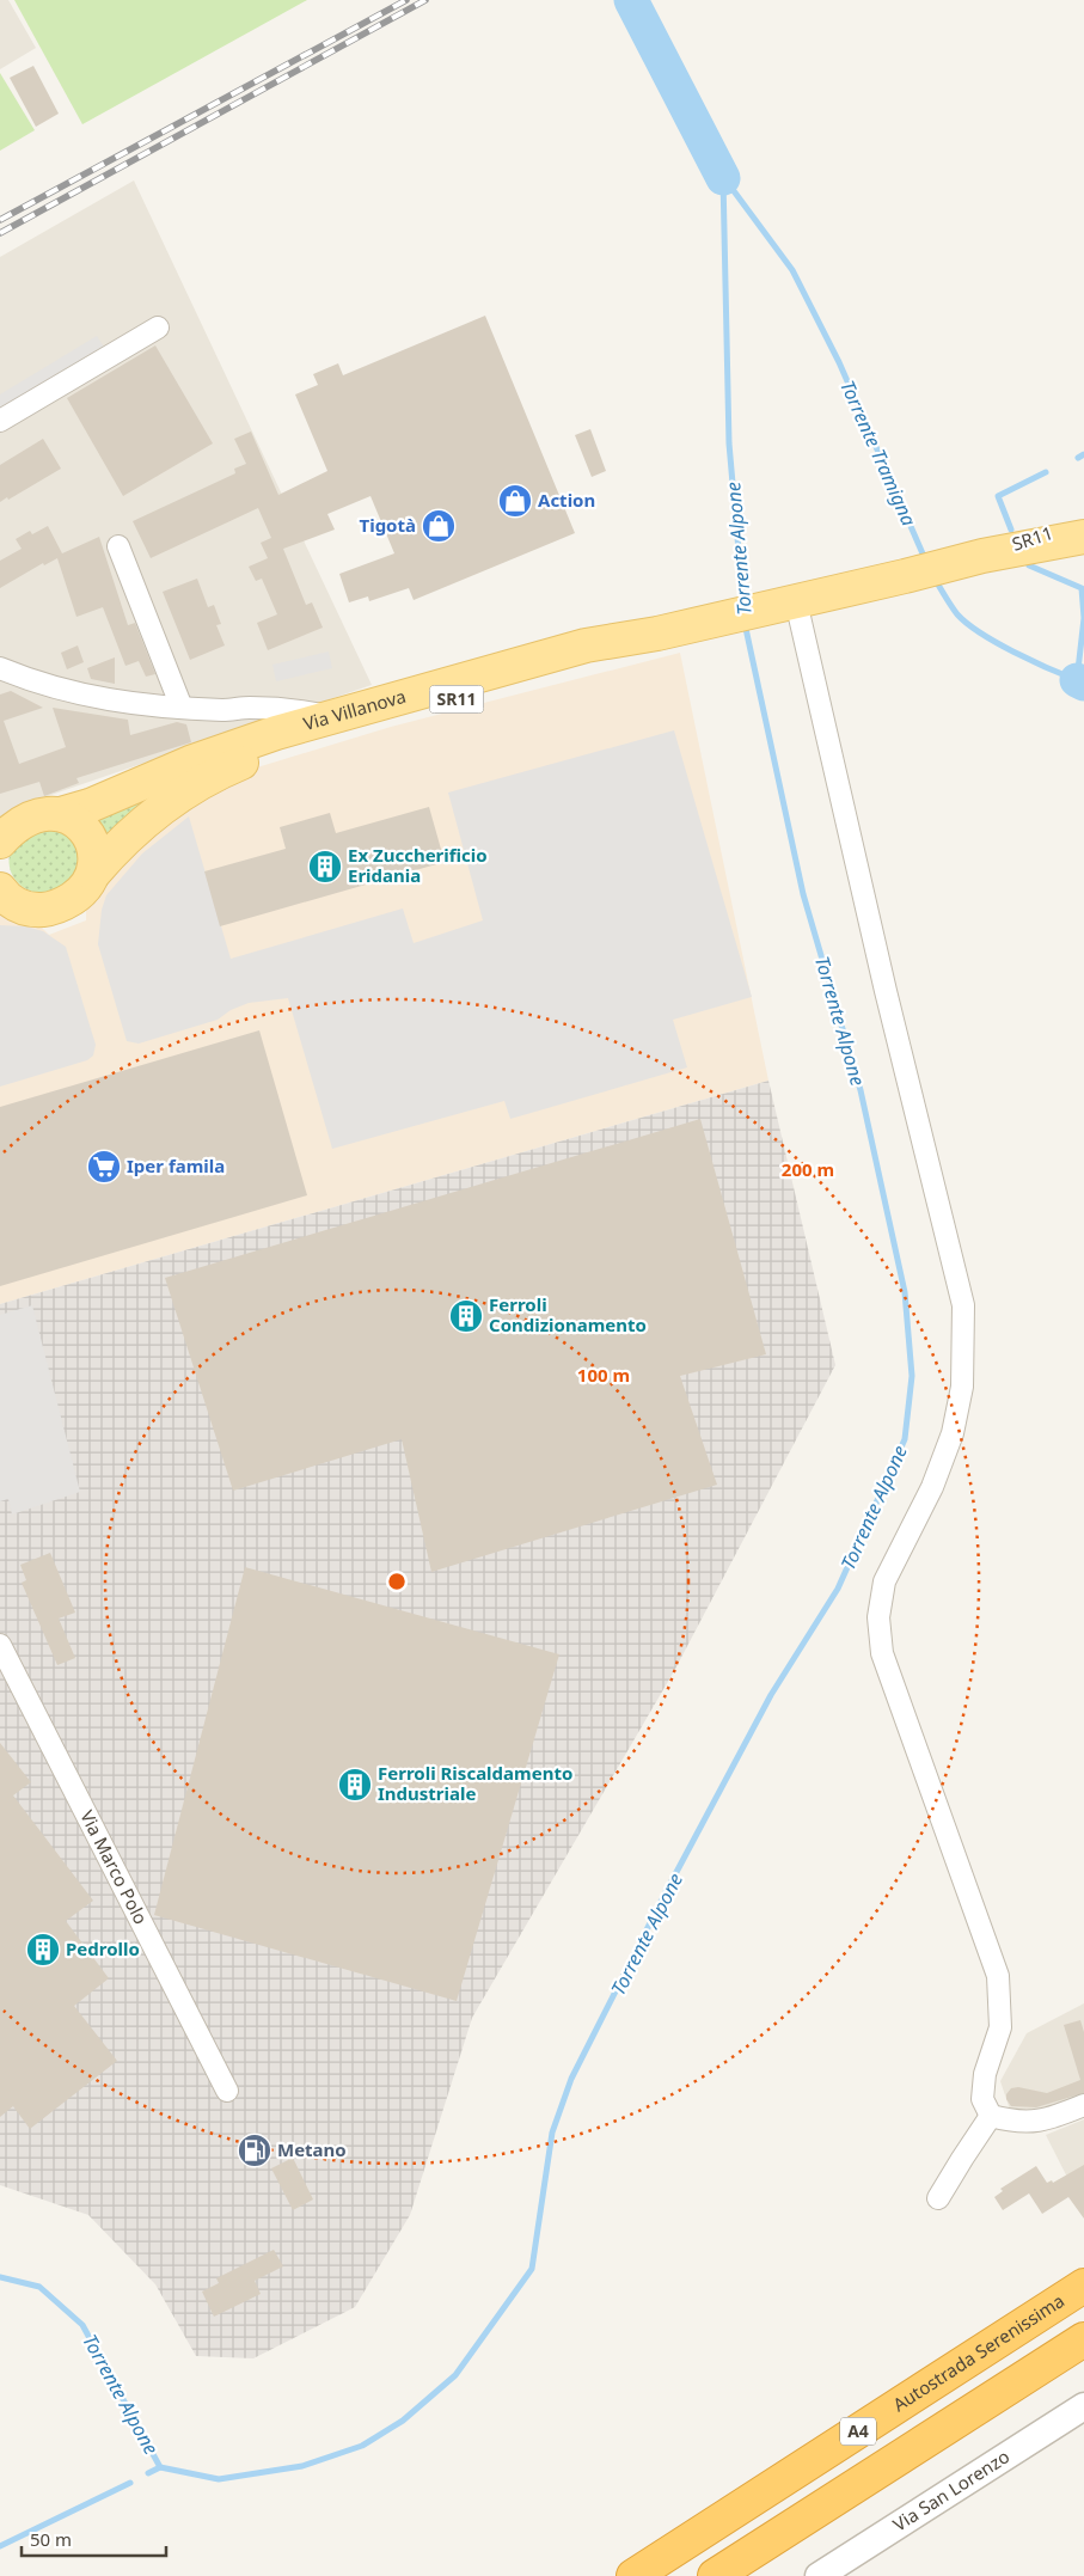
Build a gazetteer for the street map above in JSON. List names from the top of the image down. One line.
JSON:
{"streets":{"highway":["Autostrada Serenissima","A4"],"main road":["SR11","Via Villanova"],"street":["Via Marco Polo","Via San Lorenzo"]},"crossings":[["SR11","Via Villanova"]],"water":["Torrente Tramigna","Torrente Alpone"],"places":{"shop":["Action","Tigotà"],"building":["Ex Zuccherificio Eridania","Ferroli Condizionamento","Ferroli Riscaldamento Industriale","Pedrollo"],"supermarket":["Iper famila"],"fuel station":["Metano"]},"scale_bar":"50 m","rings":["200 m","100 m"]}
